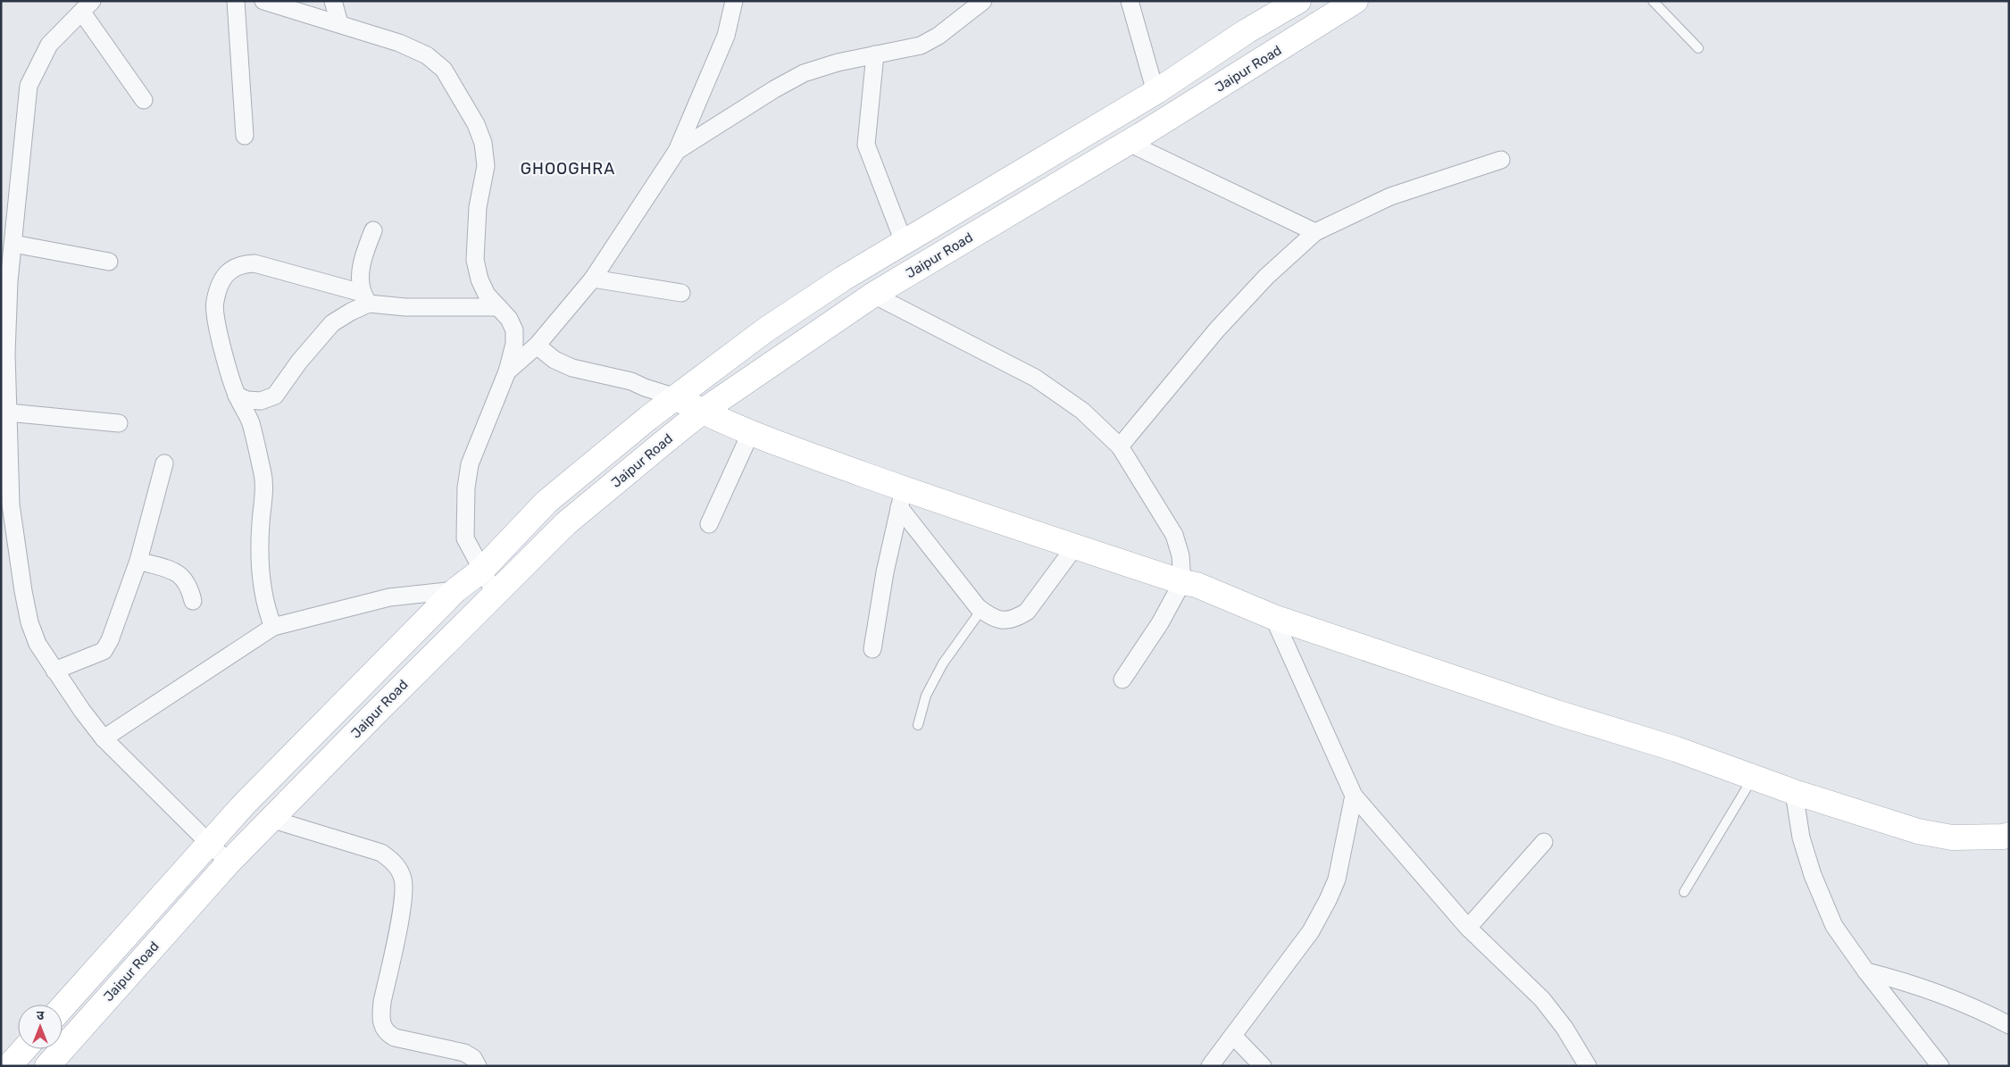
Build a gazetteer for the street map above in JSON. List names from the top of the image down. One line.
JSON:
{"streets":{"main road":["Jaipur Road"]},"districts":["GHOOGHRA"],"north":"top"}
